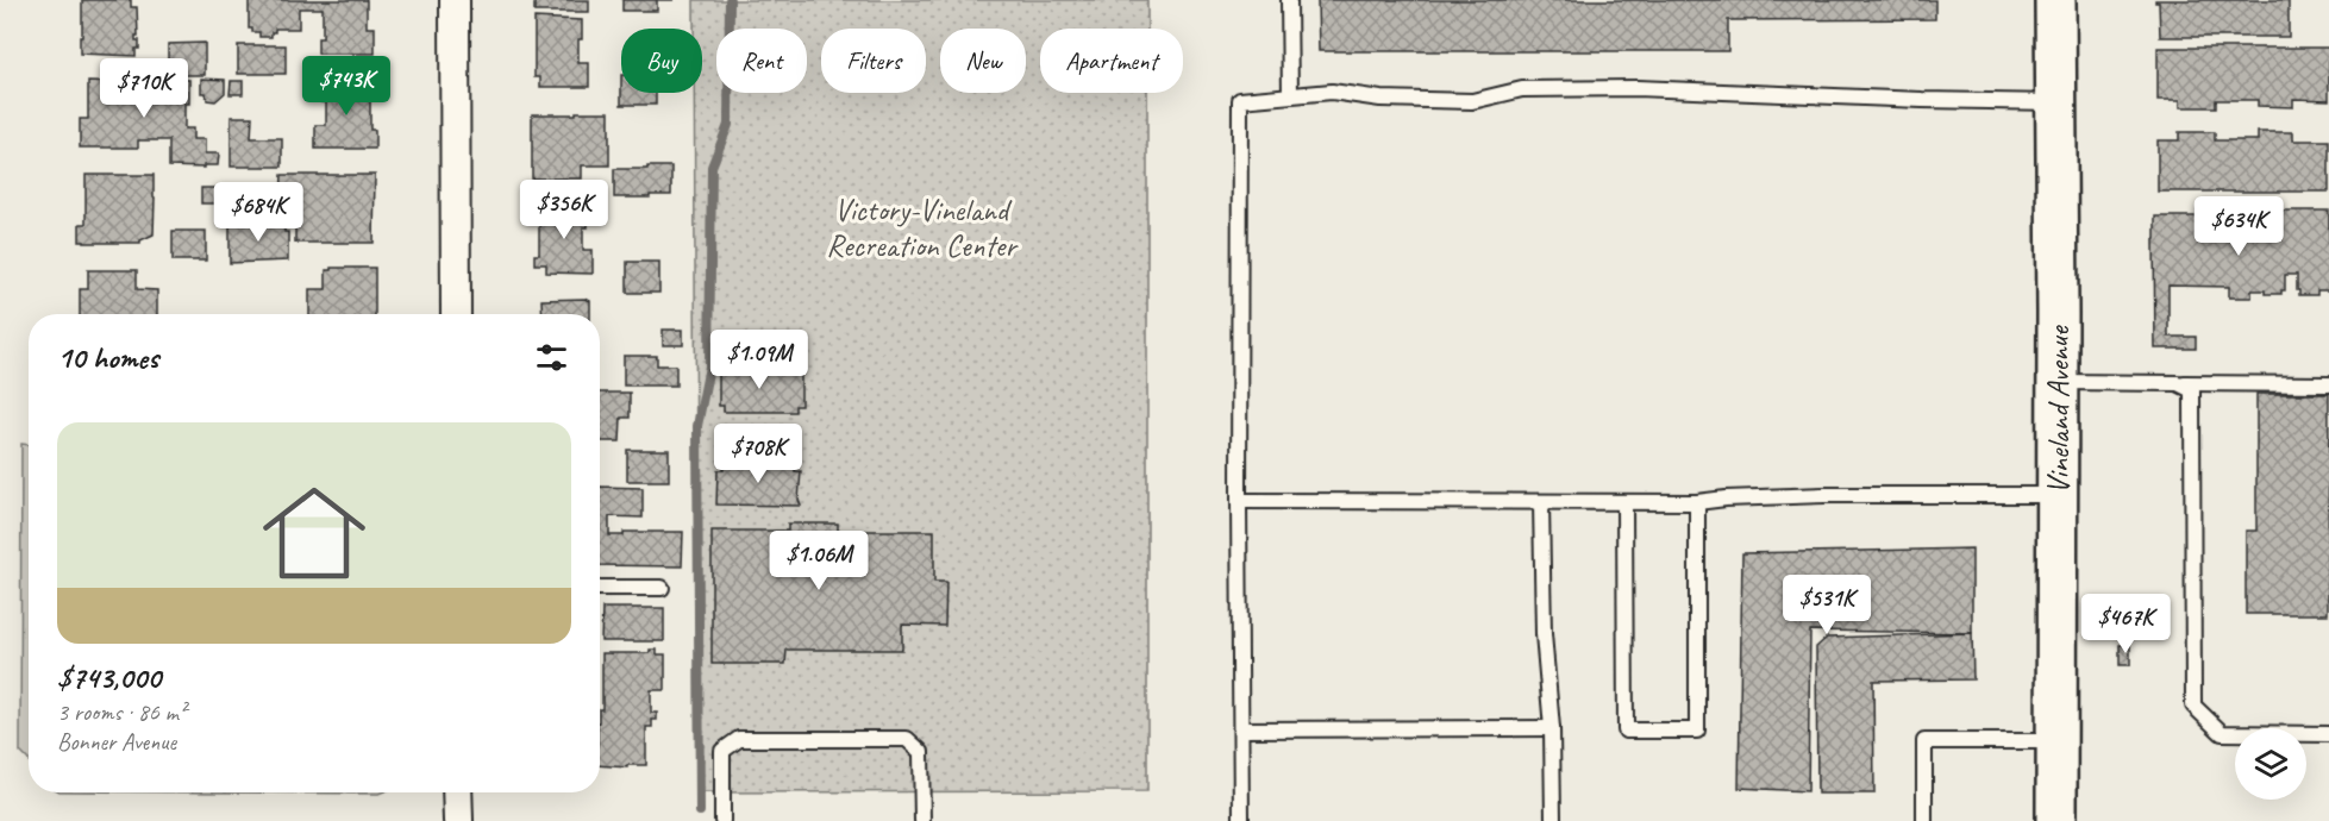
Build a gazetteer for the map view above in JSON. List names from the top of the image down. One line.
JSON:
{"streets":{"main road":["Vineland Avenue"]},"parks":["Victory-Vineland Recreation Center"],"page":{"chip":["Buy","Rent","Filters","New","Apartment"],"price":["$743K","$710K","$356K","$684K","$634K","$1.09M","$708K","$1.06M","$531K","$467K"],"heading":"10 homes","list":[{"name":"$743,000","note":"3 rooms · 86 m² · Bonner Avenue"}]}}
